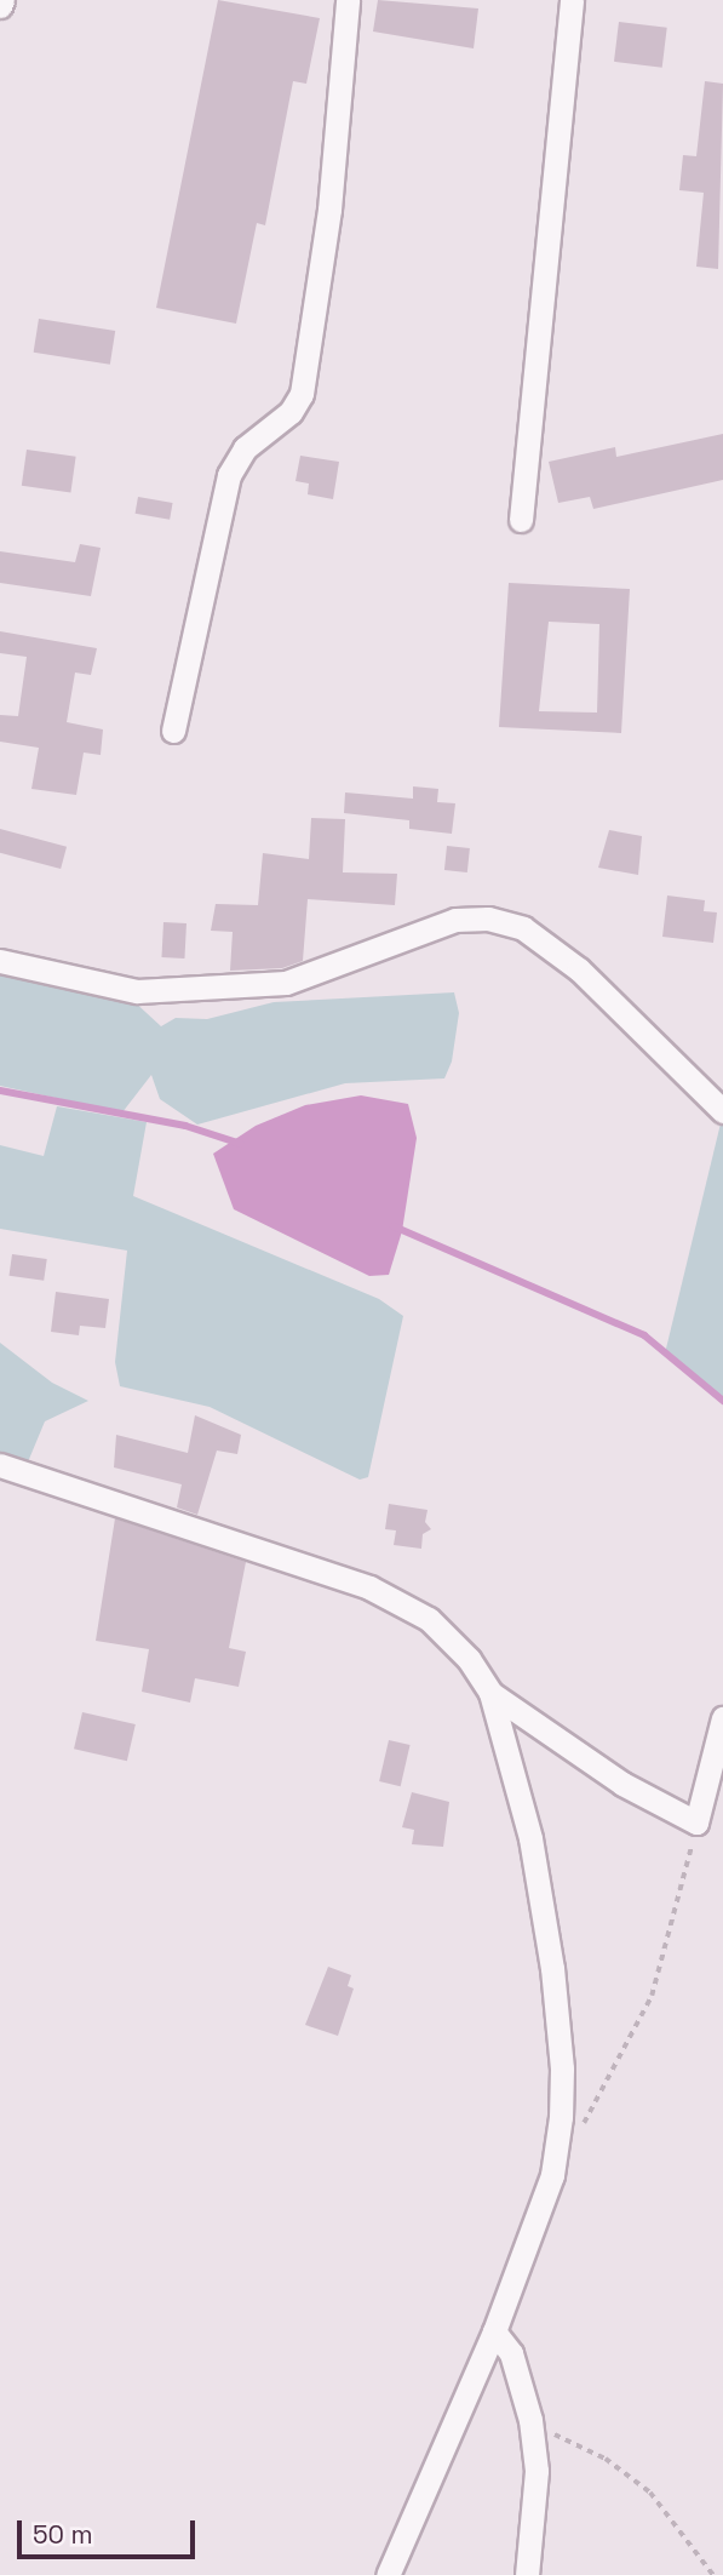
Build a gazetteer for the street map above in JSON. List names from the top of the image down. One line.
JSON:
{"scale_bar":"50 m"}
